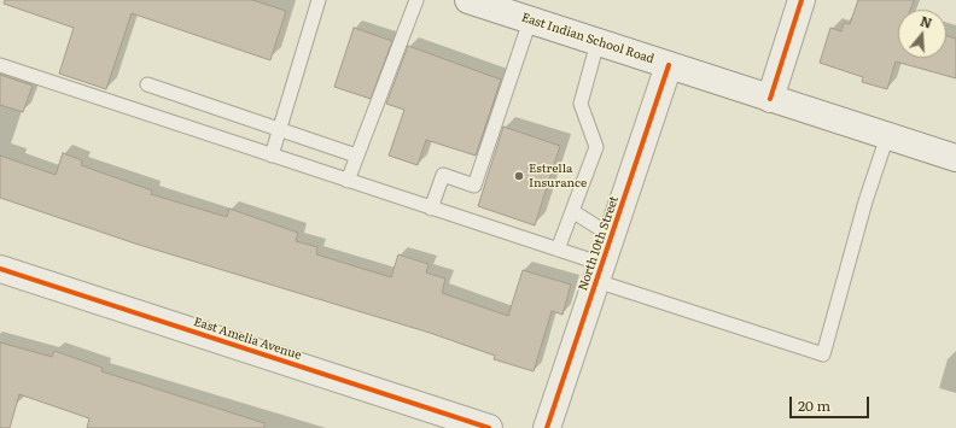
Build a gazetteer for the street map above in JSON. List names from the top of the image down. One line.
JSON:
{"streets":{"street":["East Indian School Road","North 10th Street","East Amelia Avenue"]},"crossings":[["East Indian School Road","North 10th Street"]],"places":["Estrella Insurance"],"scale_bar":"20 m","north":"top"}
